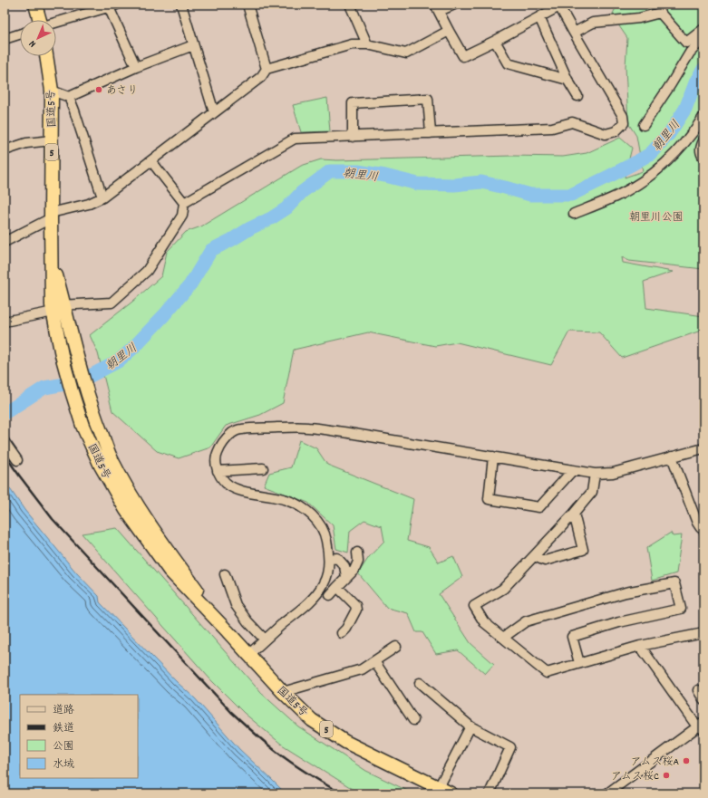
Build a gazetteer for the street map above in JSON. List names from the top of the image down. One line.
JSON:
{"streets":{"highway":["国道5号","5"]},"water":["朝里川"],"parks":["朝里川公園"],"places":["あさり","アムス桜A","アムス桜C"],"legend":["道路","鉄道","公園","水域"],"north":"bottom left"}
